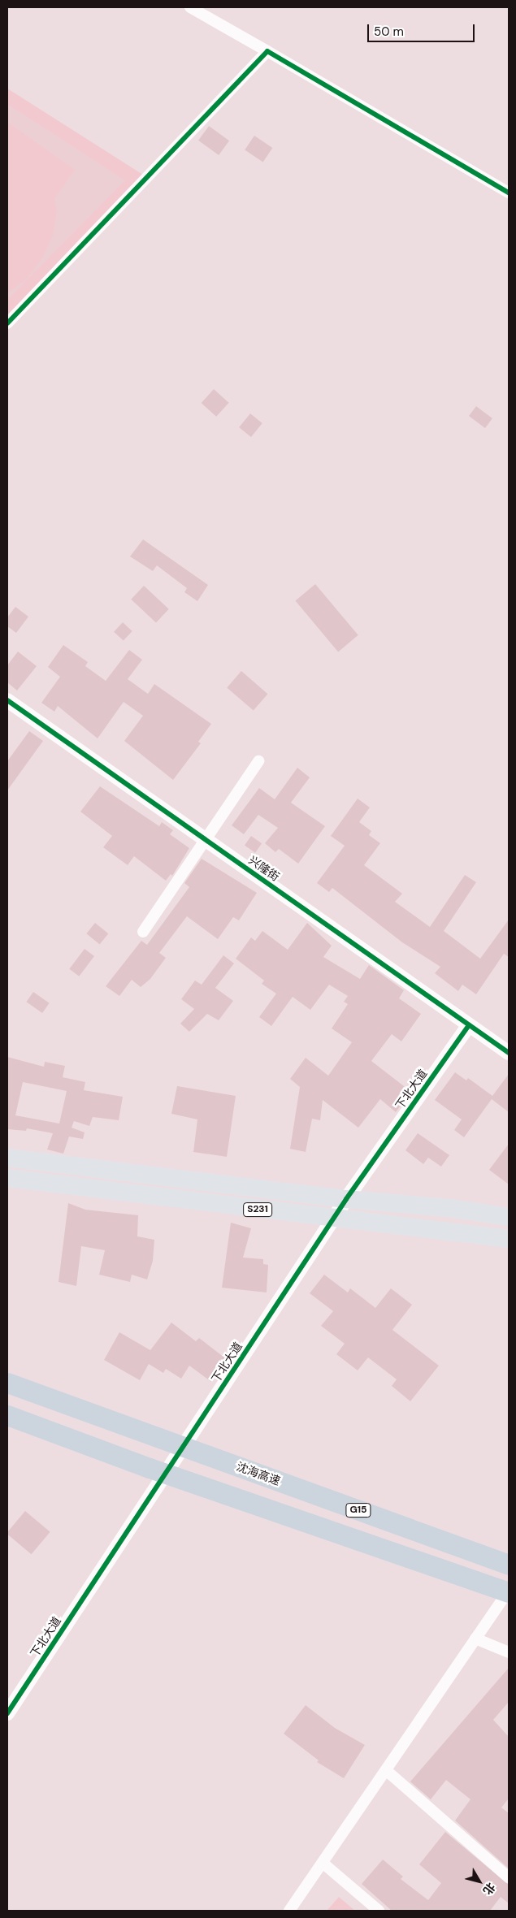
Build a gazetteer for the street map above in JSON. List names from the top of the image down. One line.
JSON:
{"streets":{"highway":["沈海高速","G15"],"main road":["S231"],"street":["兴隆街","下北大道"]},"crossings":[["兴隆街","下北大道"],["下北大道","S231"]],"scale_bar":"50 m","north":"bottom right"}
